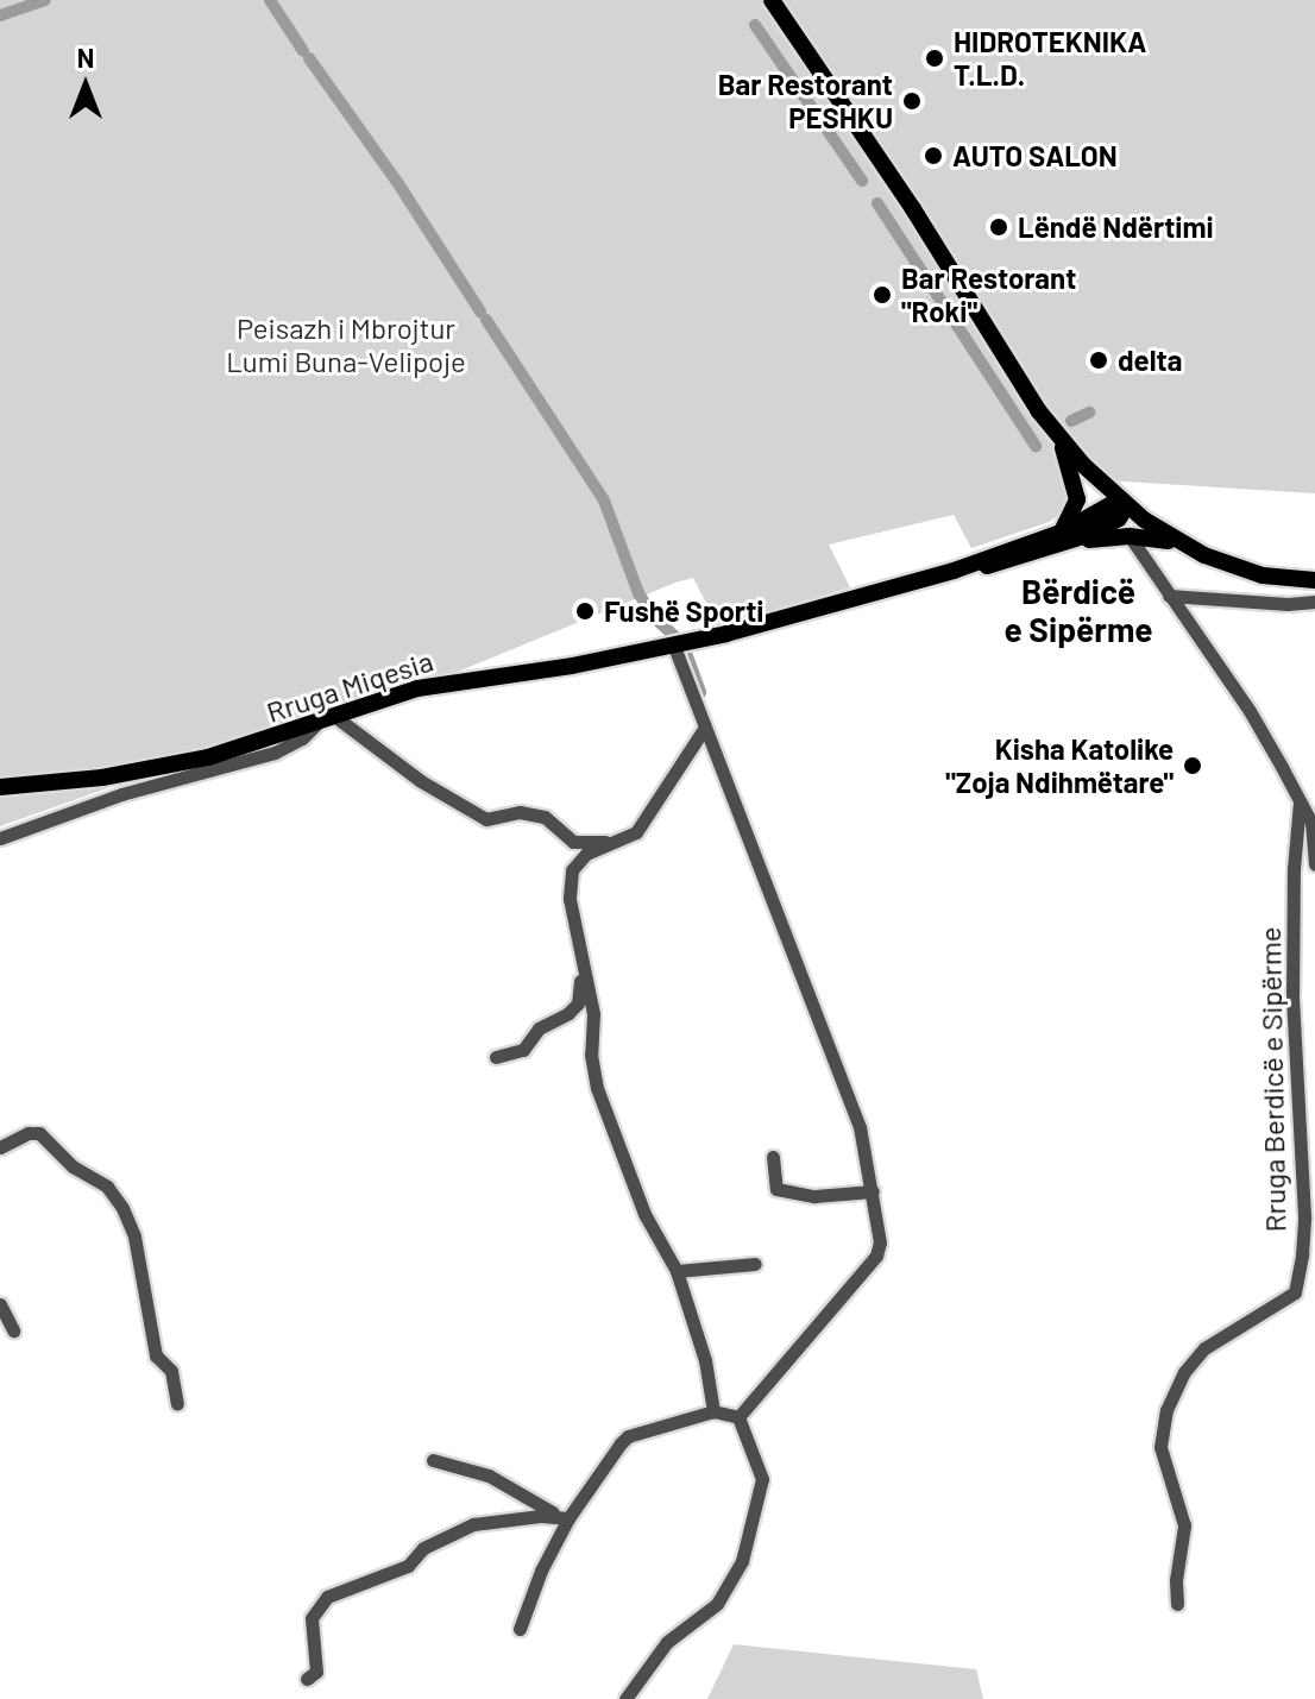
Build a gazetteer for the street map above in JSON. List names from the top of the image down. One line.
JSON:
{"streets":{"main road":["Rruga Miqesia"],"street":["Rruga Berdicë e Sipërme"]},"districts":["Bërdicë e Sipërme"],"parks":["Peisazh i Mbrojtur Lumi Buna-Velipoje"],"places":["HIDROTEKNIKA T.L.D.","Bar Restorant PESHKU","AUTO SALON","Lëndë Ndërtimi","Bar Restorant \"Roki\"","delta","Fushë Sporti","Kisha Katolike \"Zoja Ndihmëtare\""],"north":"top"}
